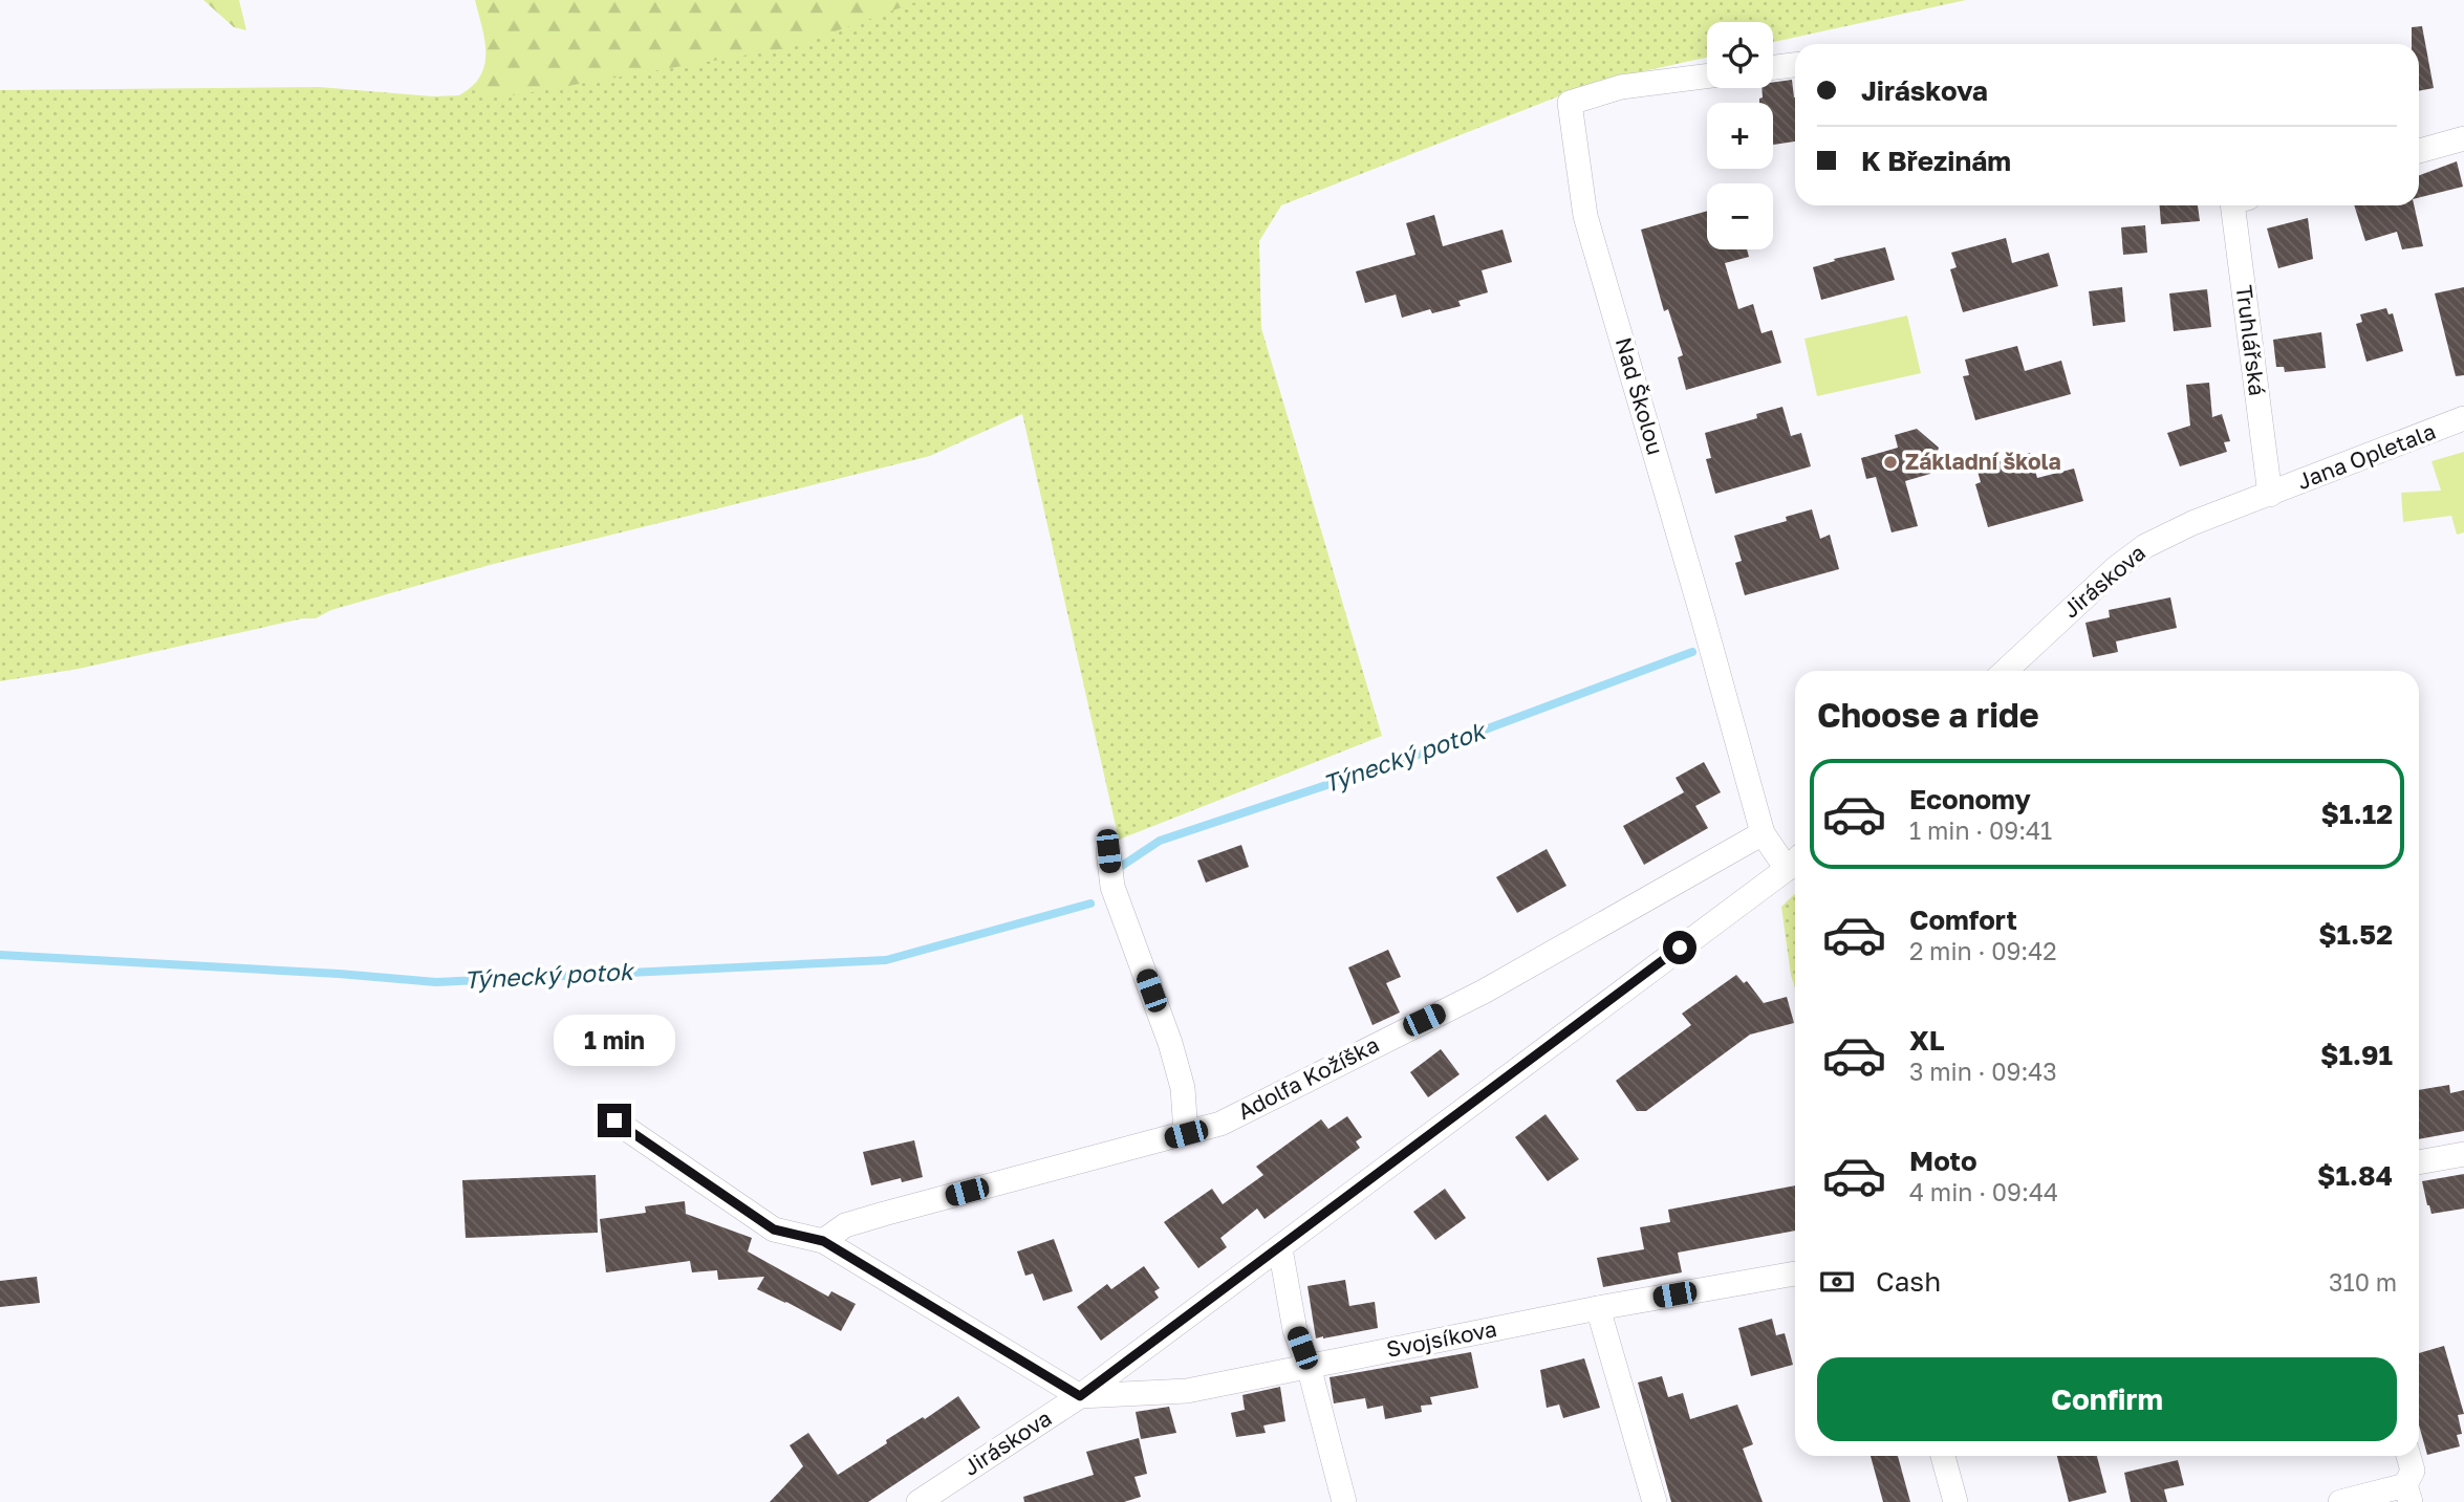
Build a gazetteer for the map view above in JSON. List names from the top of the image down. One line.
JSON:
{"streets":{"street":["Truhlářská","Nad Školou","Jana Opletala","Jiráskova","Adolfa Kožíška","Svojsíkova"]},"crossings":[["Truhlářská","Jana Opletala"],["Truhlářská","Jiráskova"],["Nad Školou","Adolfa Kožíška"],["Jana Opletala","Jiráskova"],["Jiráskova","Svojsíkova"]],"water":["Týnecký potok"],"places":["Základní škola"],"page":{"map_buttons":["+","−"],"banner":["Jiráskova","K Březinám"],"heading":"Choose a ride","list":[{"name":"Economy","note":"1 min · 09:41","value":"$1.12"},{"name":"Comfort","note":"2 min · 09:42","value":"$1.52"},{"name":"XL","note":"3 min · 09:43","value":"$1.91"},{"name":"Moto","note":"4 min · 09:44","value":"$1.84"}],"bubble":"1 min","pay":["Cash","310 m"],"buttons":"Confirm"}}
